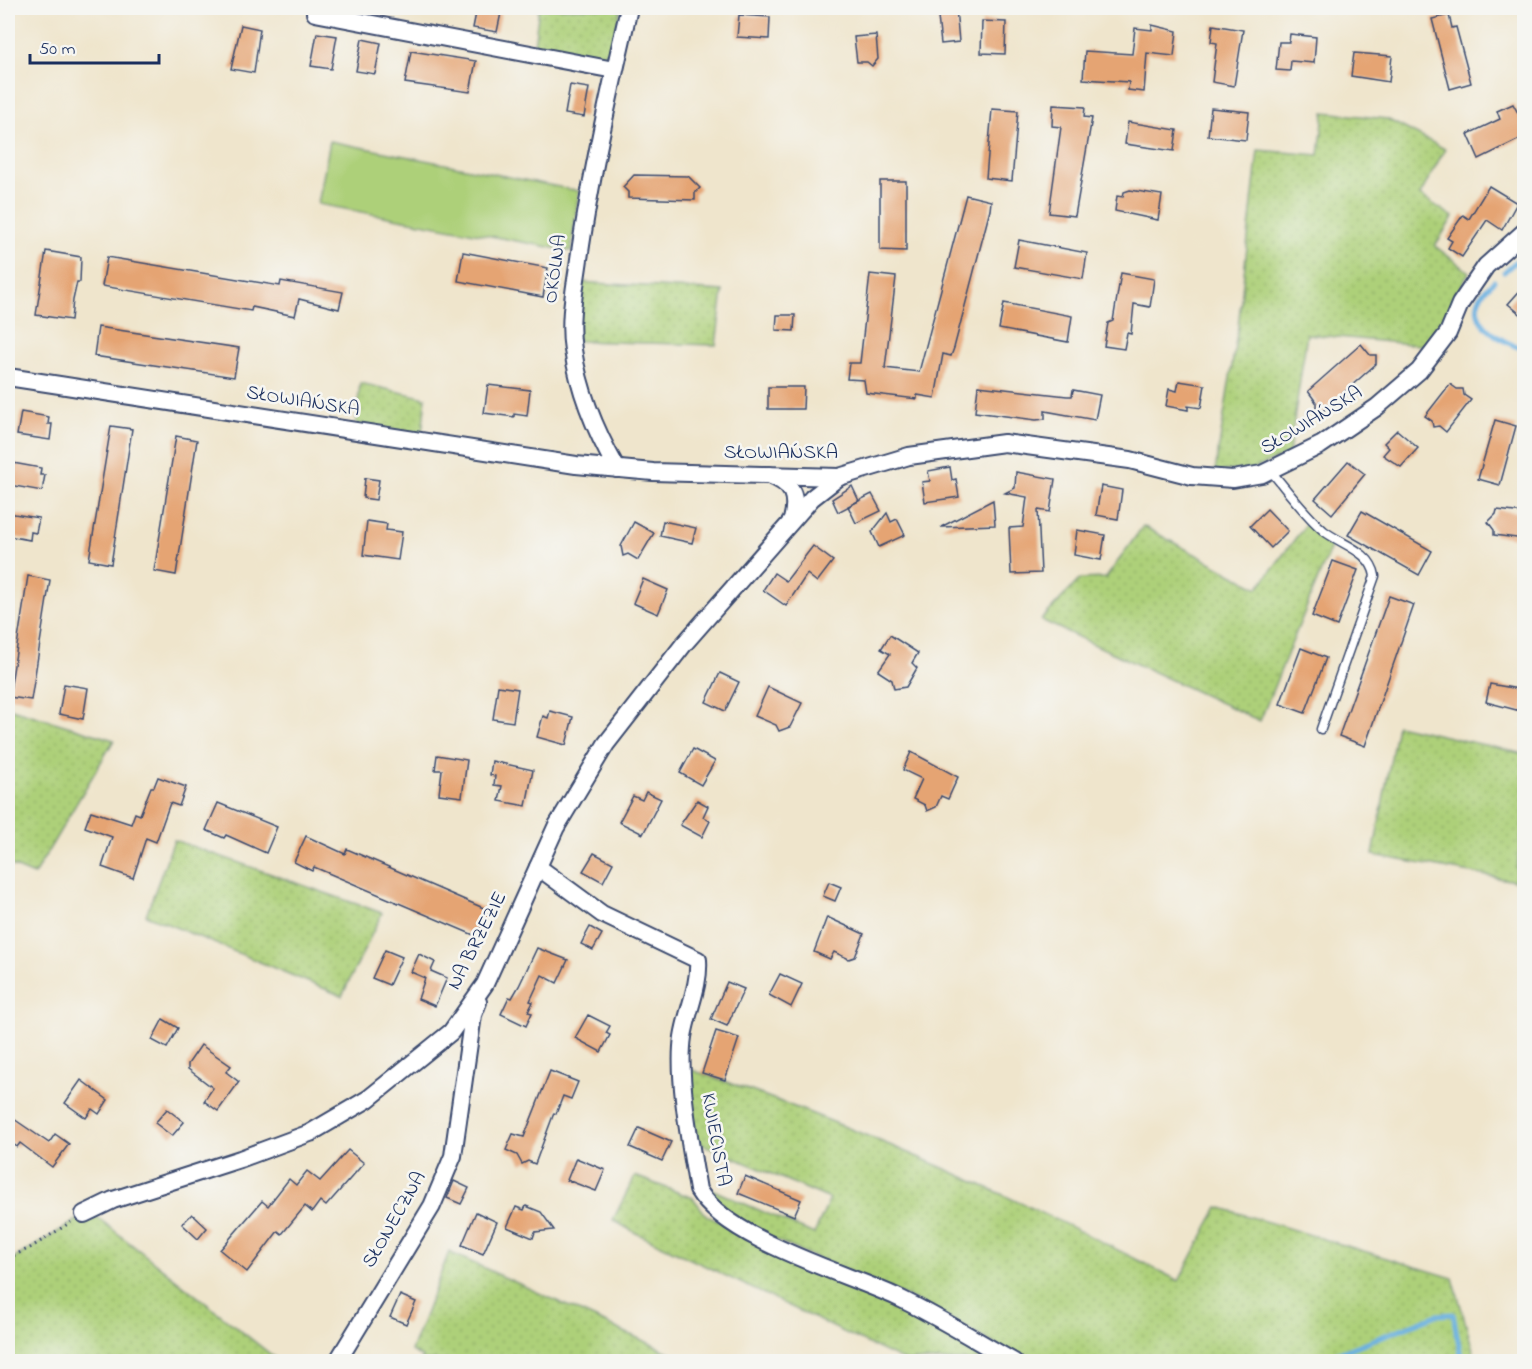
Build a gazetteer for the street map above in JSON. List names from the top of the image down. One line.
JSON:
{"streets":{"street":["OKÓLNA","SŁOWIAŃSKA","NA BRZEZIE","KWIECISTA","SŁONECZNA"]},"crossings":[["OKÓLNA","SŁOWIAŃSKA"],["SŁOWIAŃSKA","NA BRZEZIE"],["NA BRZEZIE","KWIECISTA"],["NA BRZEZIE","SŁONECZNA"]],"scale_bar":"50 m"}
